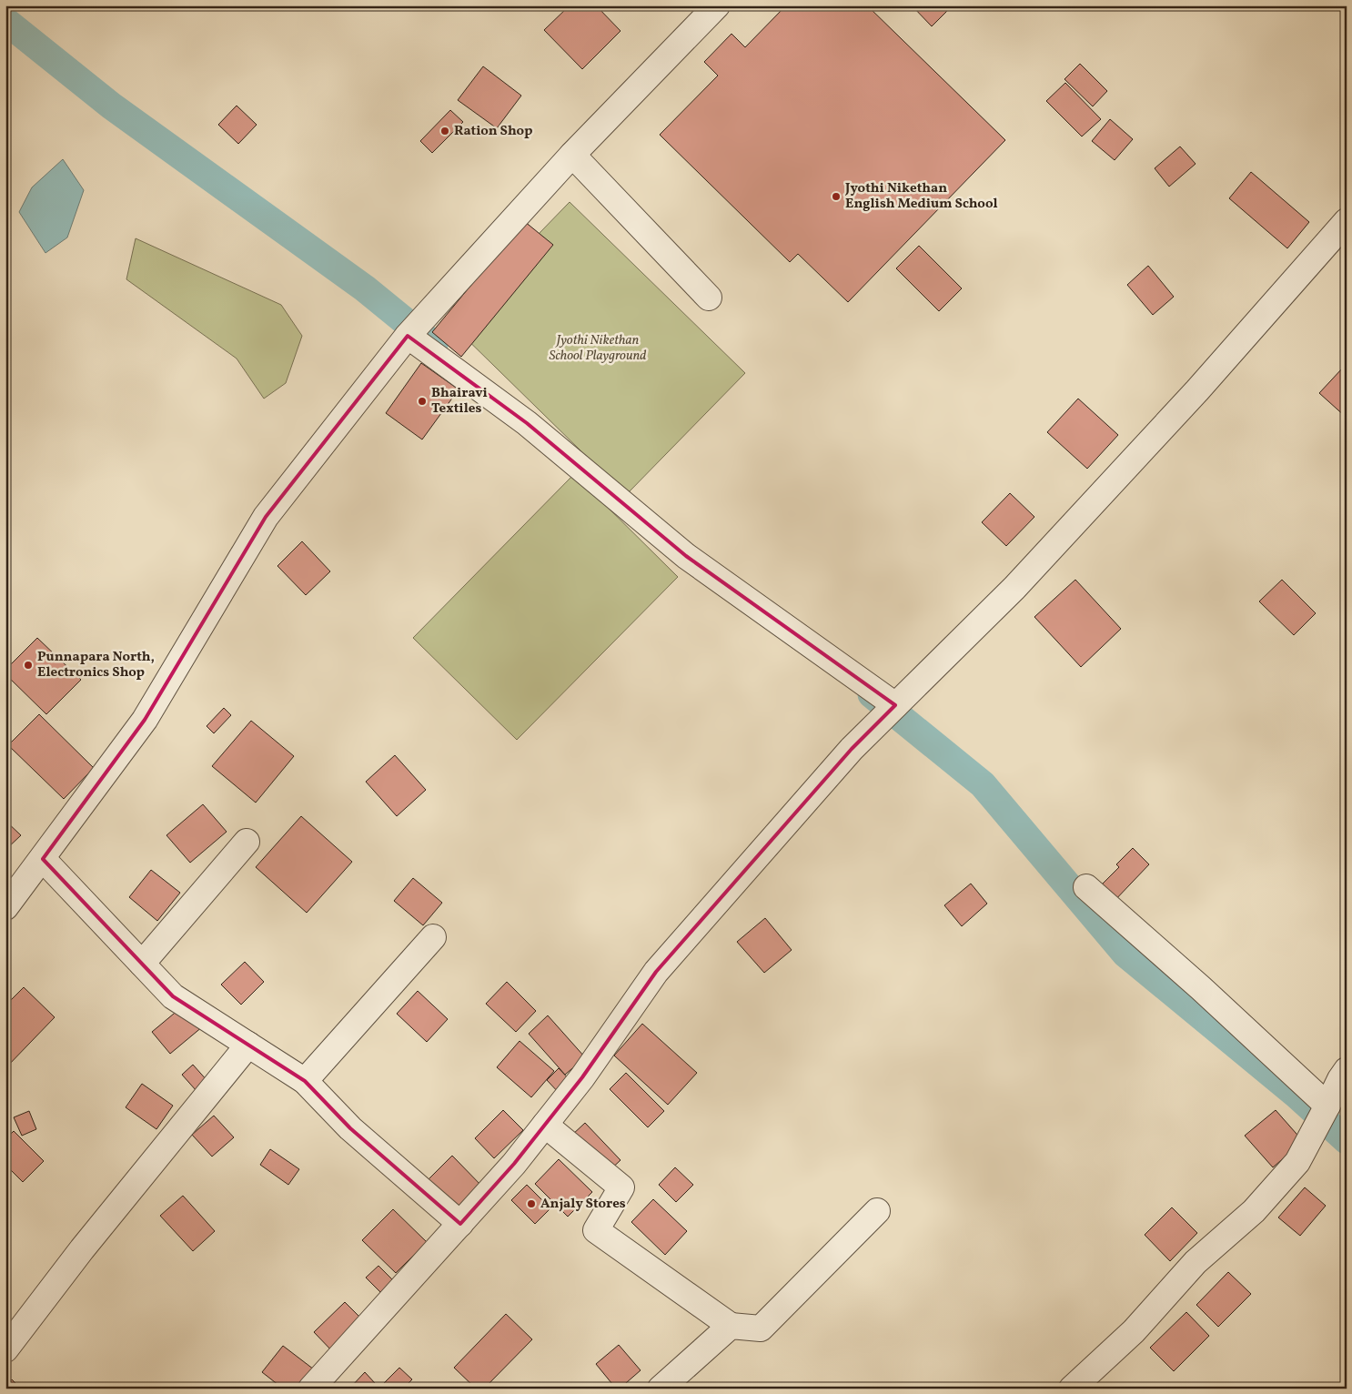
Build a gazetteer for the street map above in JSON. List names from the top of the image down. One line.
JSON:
{"parks":["Jyothi Nikethan School Playground"],"places":["Ration Shop","Jyothi Nikethan English Medium School","Bhairavi Textiles","Punnapara North, Electronics Shop","Anjaly Stores"]}
